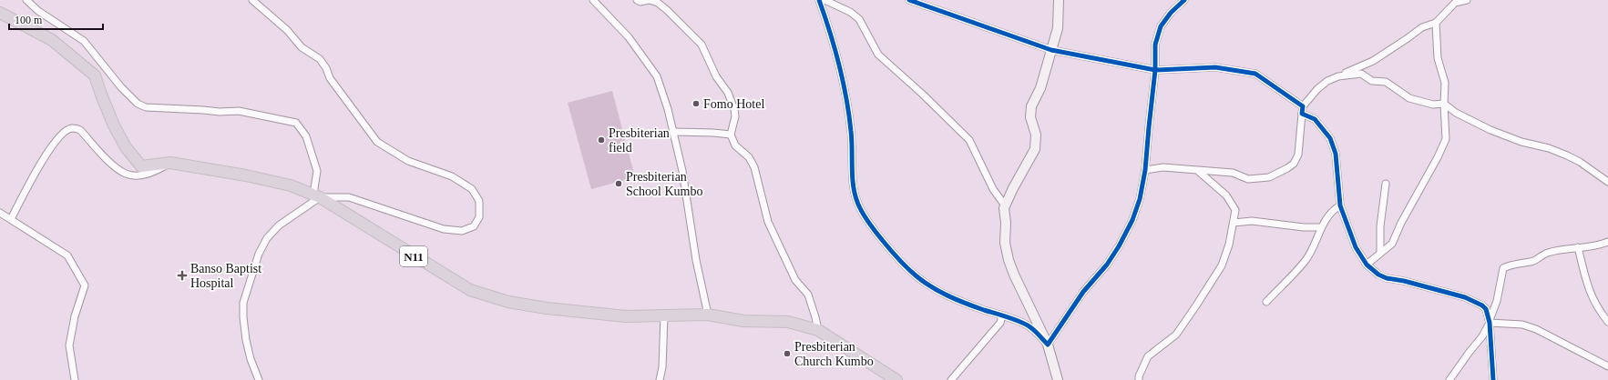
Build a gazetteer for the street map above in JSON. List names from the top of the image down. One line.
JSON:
{"streets":{"highway":["N11"]},"places":{"other":["Fomo Hotel","Presbiterian field","Presbiterian School Kumbo","Presbiterian Church Kumbo"],"health":["Banso Baptist Hospital"]},"scale_bar":"100 m"}
